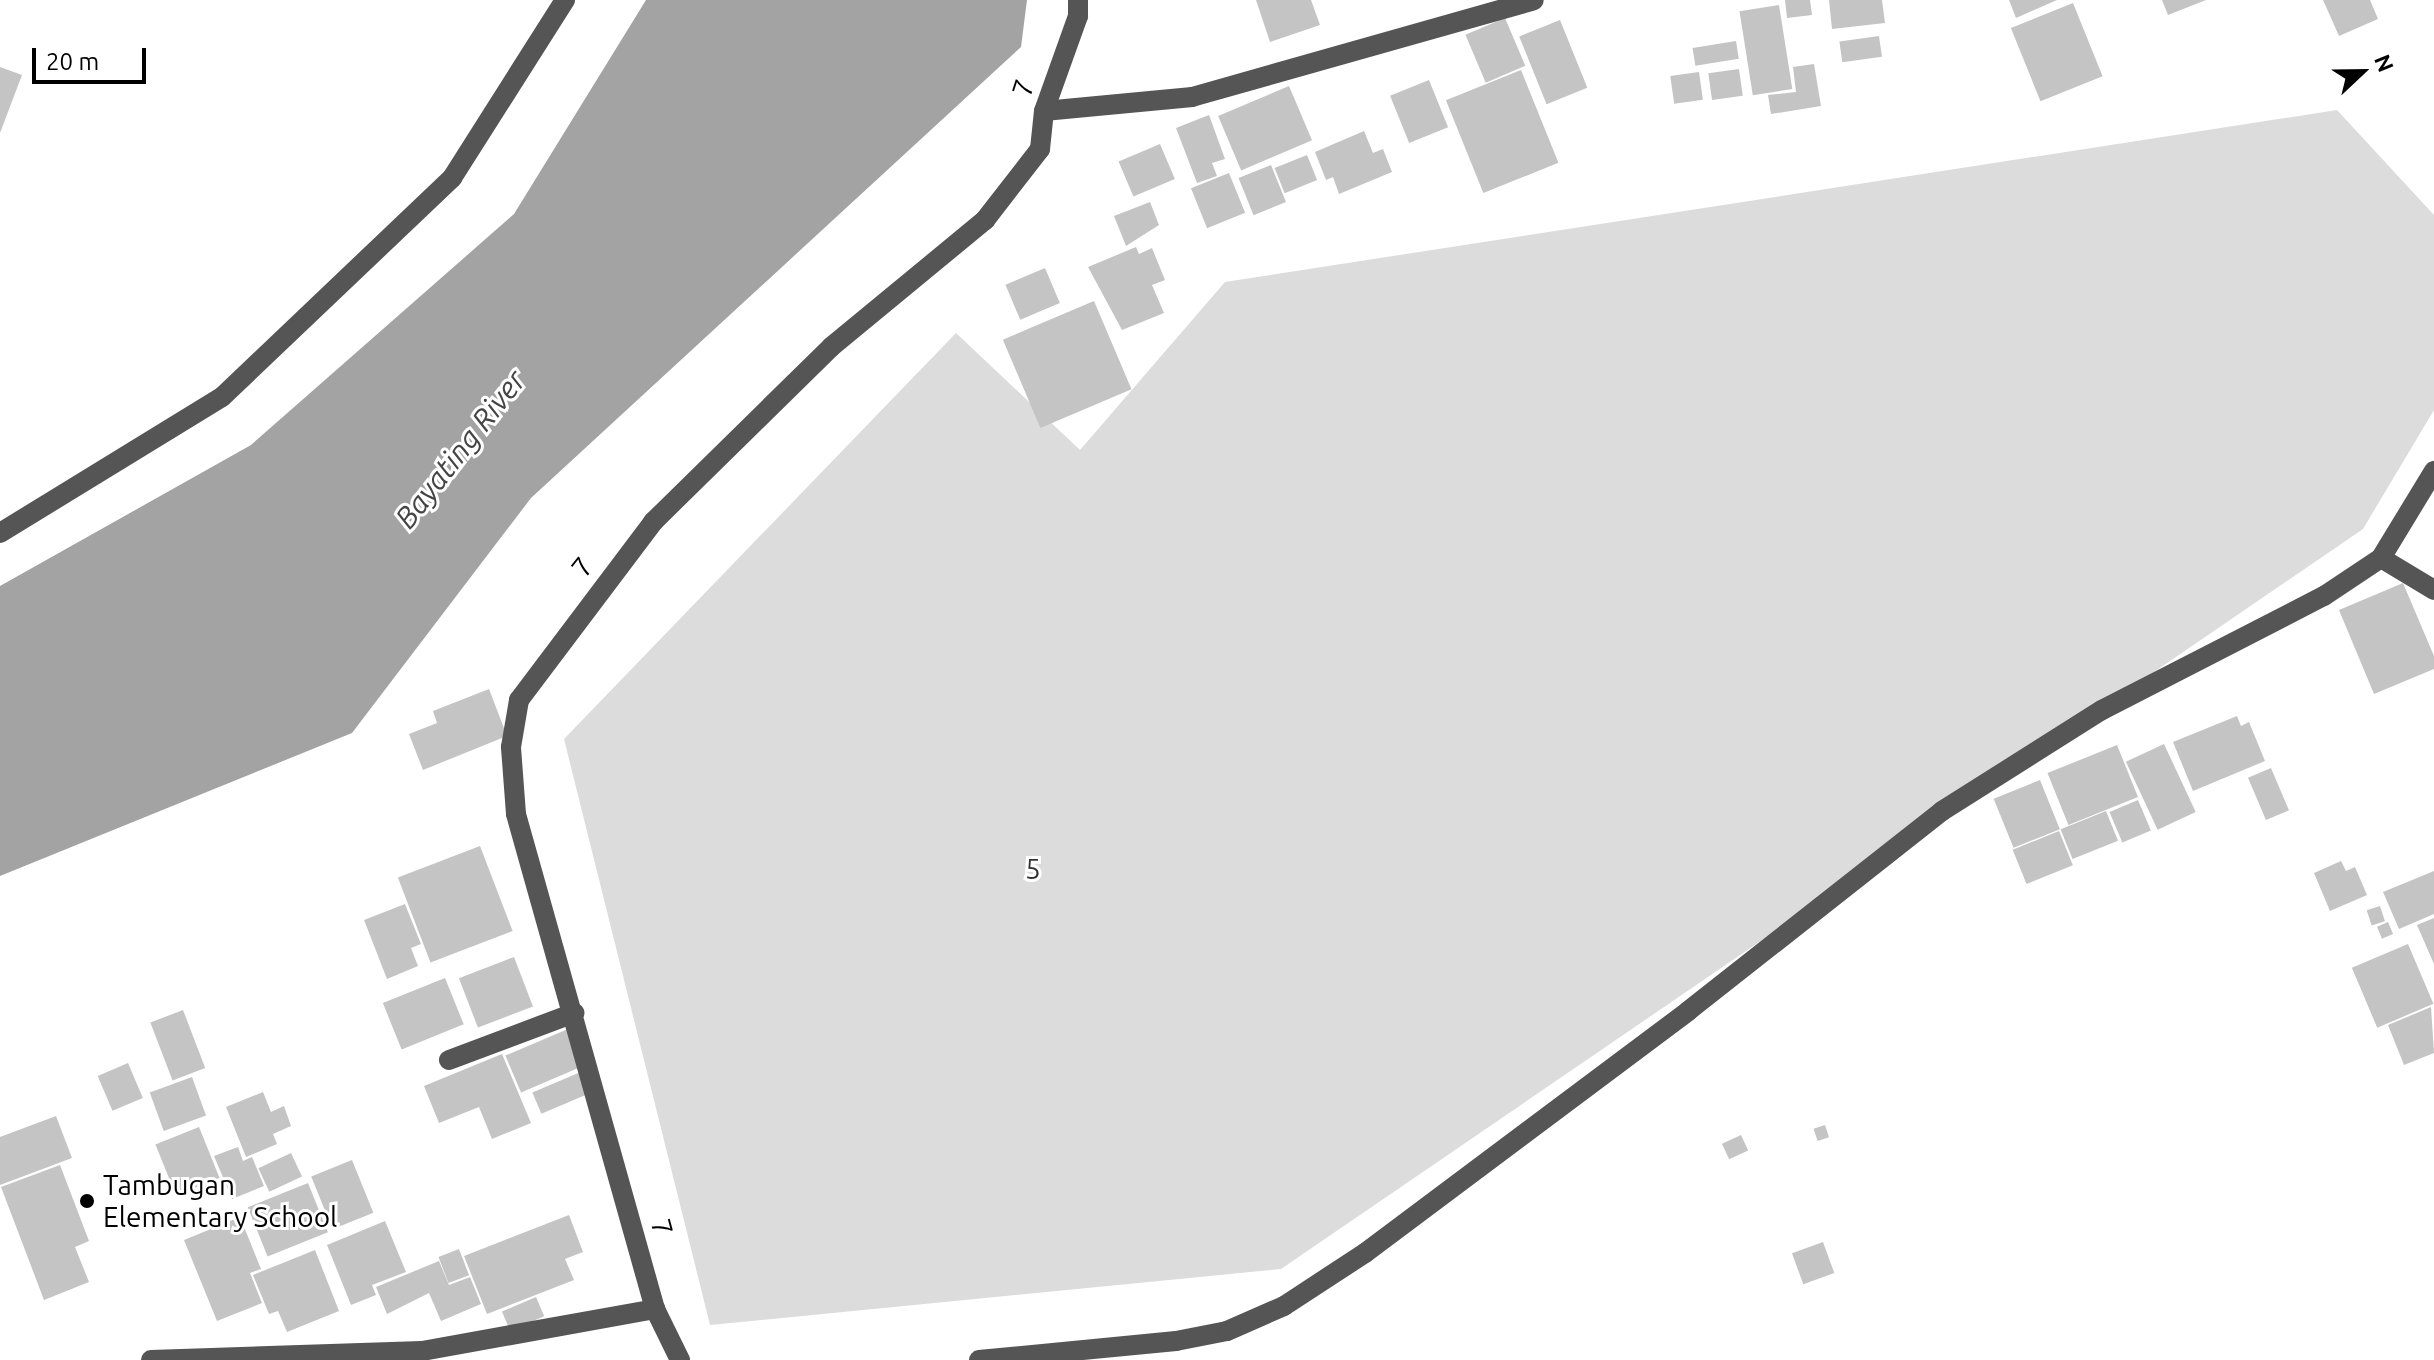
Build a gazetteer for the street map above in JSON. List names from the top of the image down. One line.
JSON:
{"streets":{"street":["7"]},"water":["Bayating River"],"parks":["5"],"places":["Tambugan Elementary School"],"scale_bar":"20 m","north":"right"}
